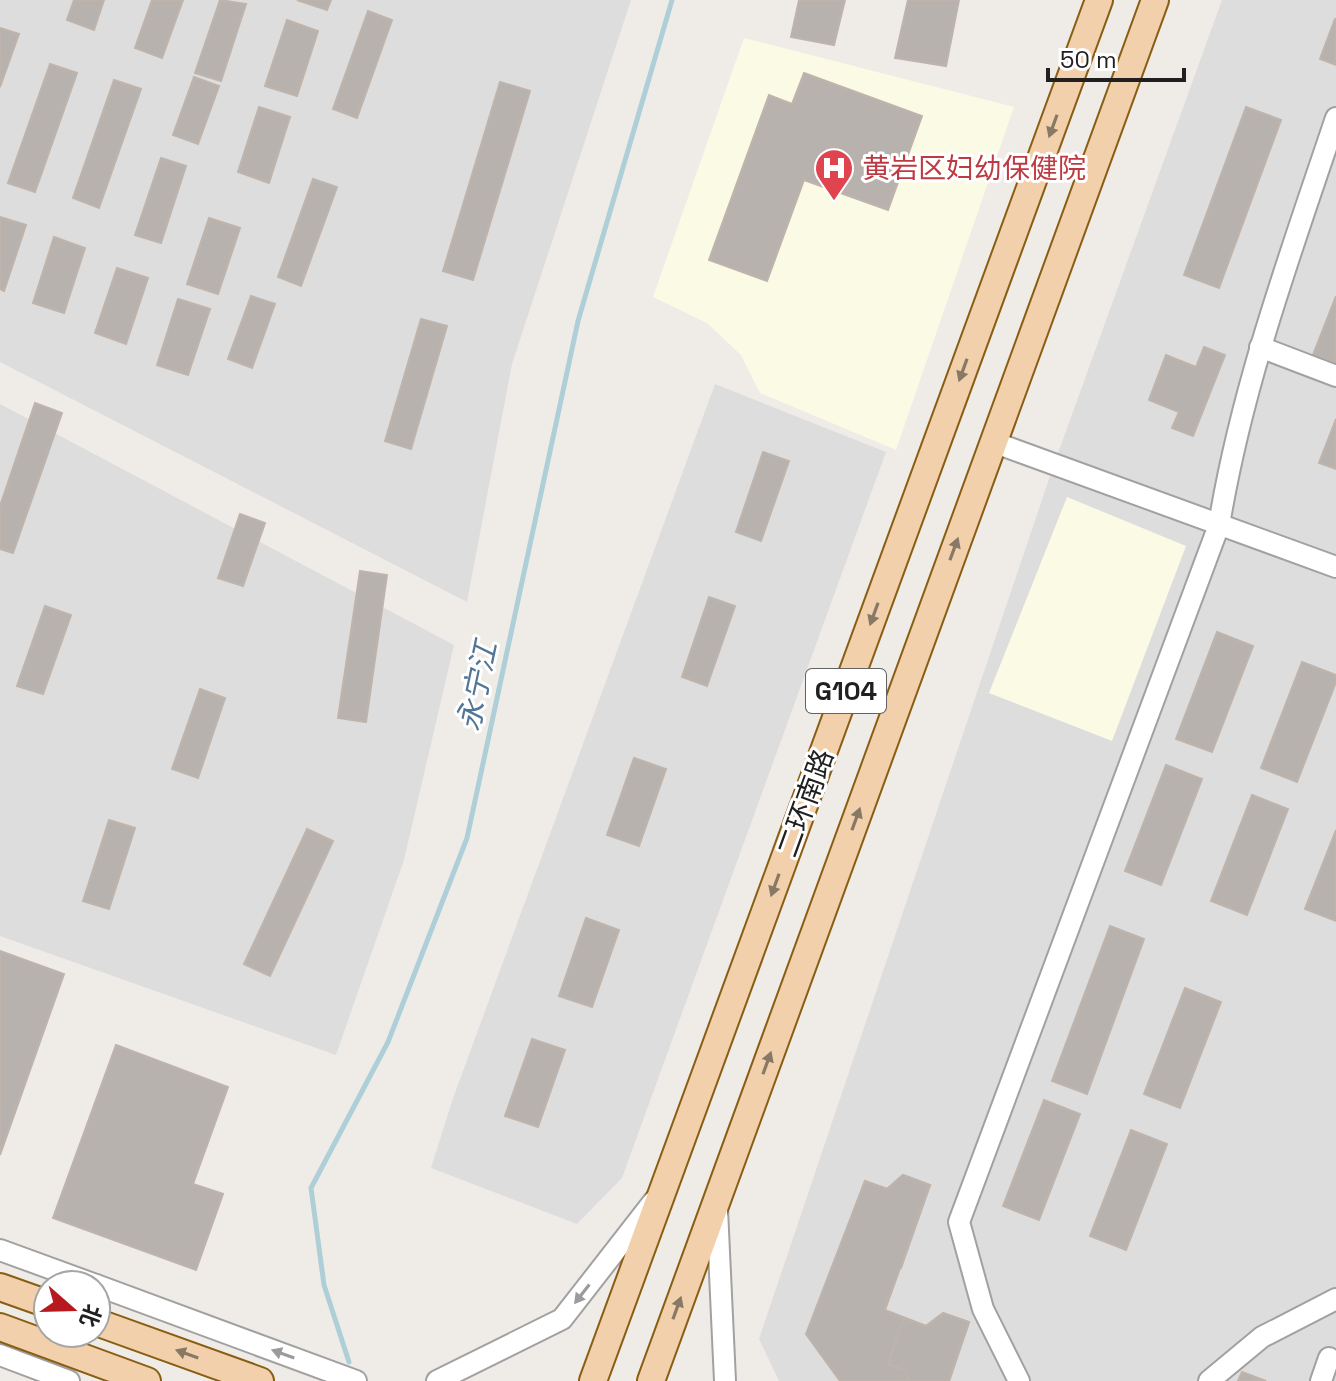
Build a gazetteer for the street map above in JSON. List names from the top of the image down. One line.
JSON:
{"streets":{"main road":["G104","二环南路"]},"water":["永宁江"],"places":{"hospital":["黄岩区妇幼保健院"]},"scale_bar":"50 m","north":"right"}
